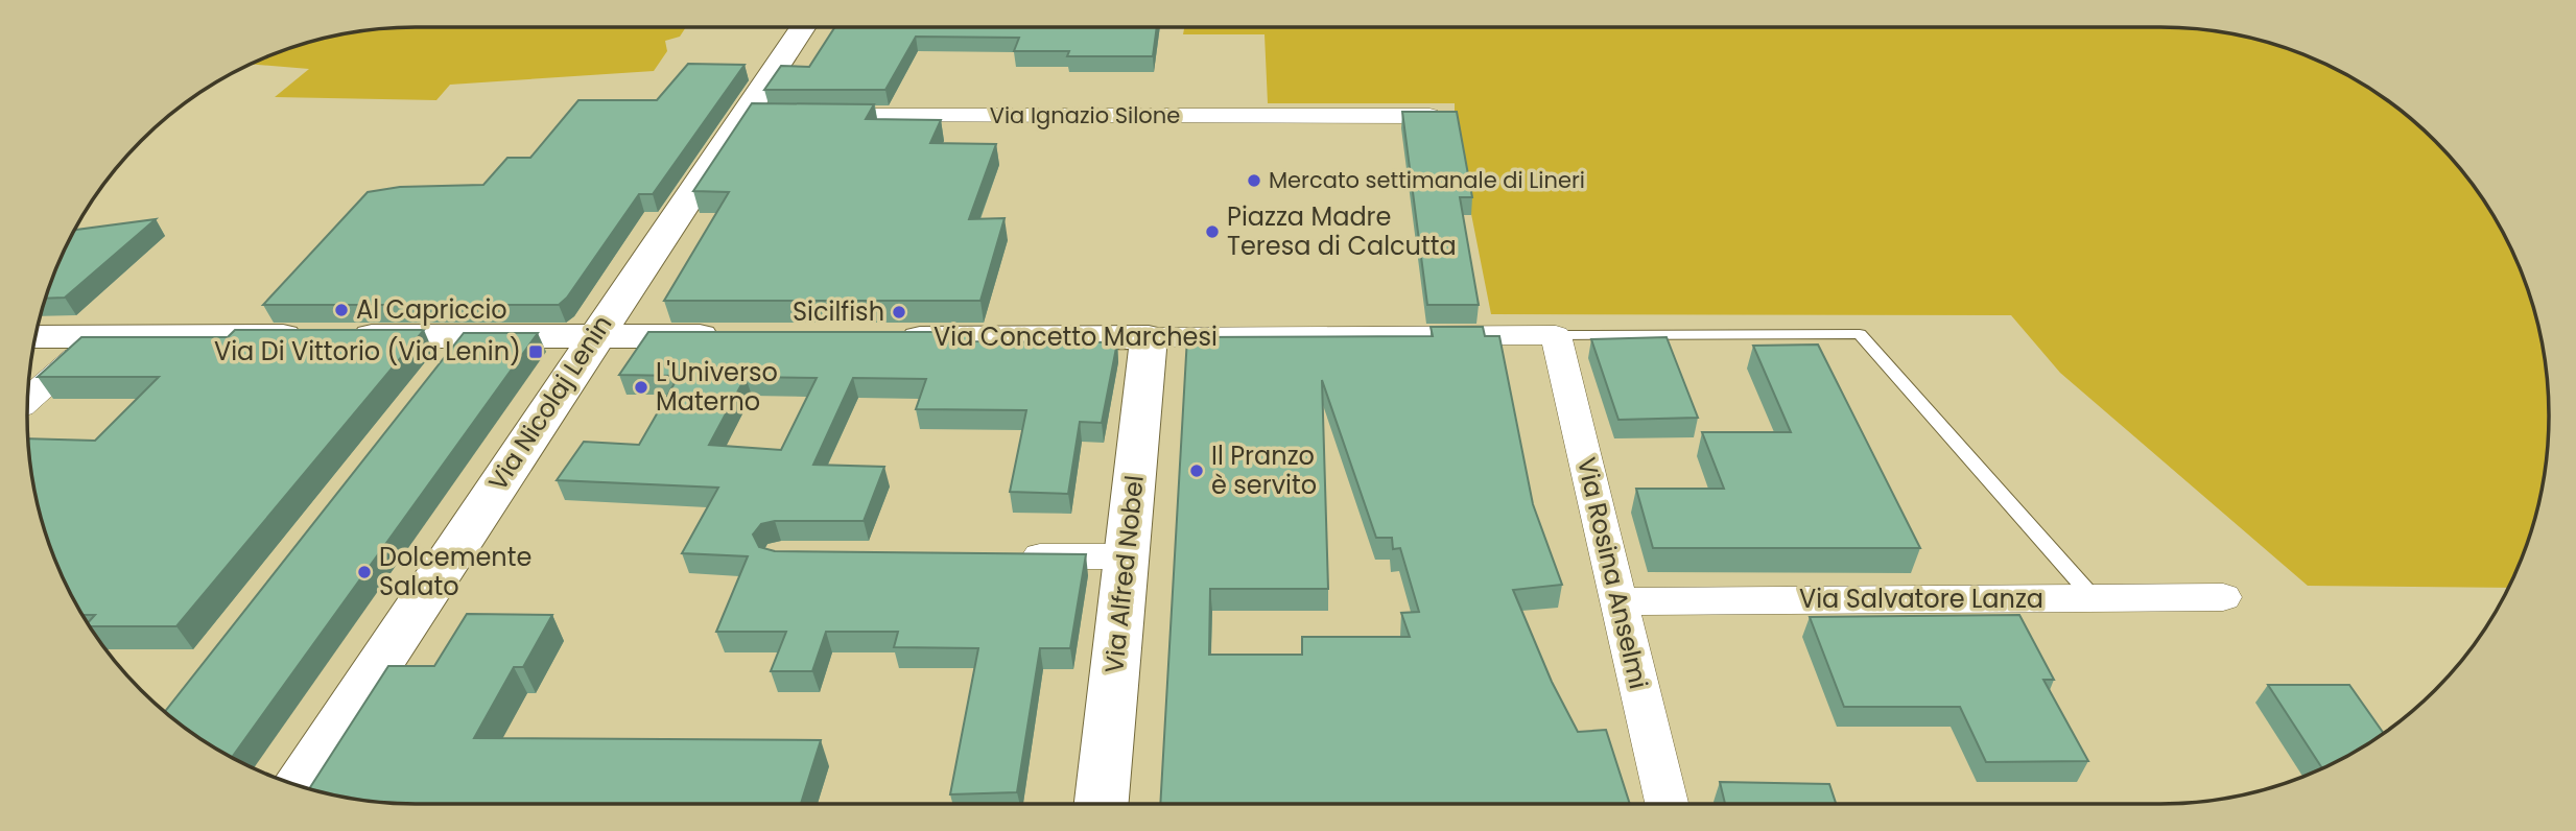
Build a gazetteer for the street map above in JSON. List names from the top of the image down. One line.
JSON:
{"streets":{"main road":["Via Concetto Marchesi","Via Nicolaj Lenin","Via Alfred Nobel"],"street":["Via Ignazio Silone","Via Rosina Anselmi","Via Salvatore Lanza"]},"crossings":[["Via Concetto Marchesi","Via Rosina Anselmi"],["Via Concetto Marchesi","Via Alfred Nobel"],["Via Rosina Anselmi","Via Salvatore Lanza"]],"places":{"other":["Mercato settimanale di Lineri","Piazza Madre Teresa di Calcutta","Al Capriccio","Sicilfish","L'Universo Materno","Il Pranzo è servito","Dolcemente Salato"],"transit":["Via Di Vittorio (Via Lenin)"]}}
